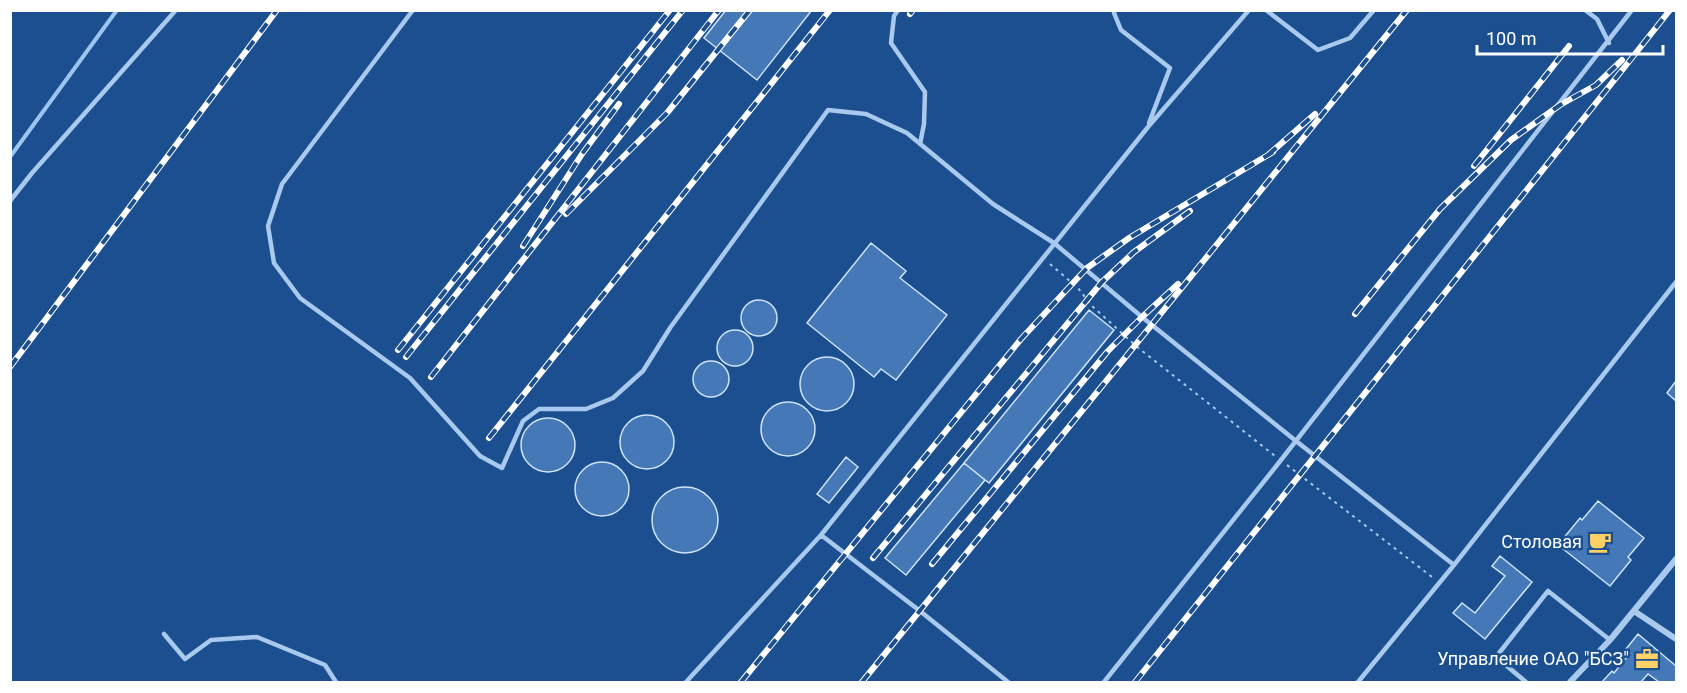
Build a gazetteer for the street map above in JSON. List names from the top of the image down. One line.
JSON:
{"places":{"cafe":["Столовая"],"office":["Управление ОАО \"БСЗ\""]},"scale_bar":"100 m"}
